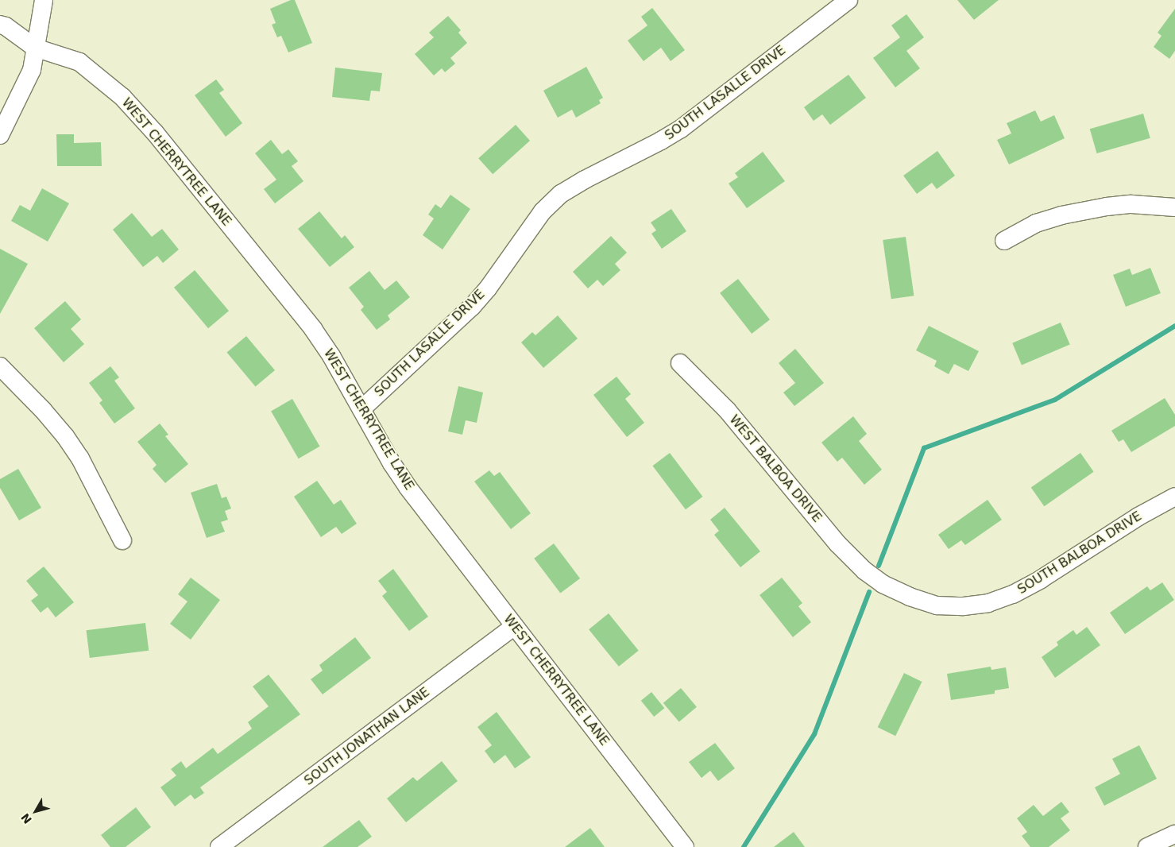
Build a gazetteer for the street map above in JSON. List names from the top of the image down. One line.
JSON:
{"streets":{"street":["SOUTH LASALLE DRIVE","WEST CHERRYTREE LANE","WEST BALBOA DRIVE","SOUTH BALBOA DRIVE","SOUTH JONATHAN LANE"]},"crossings":[["SOUTH LASALLE DRIVE","WEST CHERRYTREE LANE"],["WEST CHERRYTREE LANE","SOUTH JONATHAN LANE"],["WEST BALBOA DRIVE","SOUTH BALBOA DRIVE"]],"north":"bottom left"}
